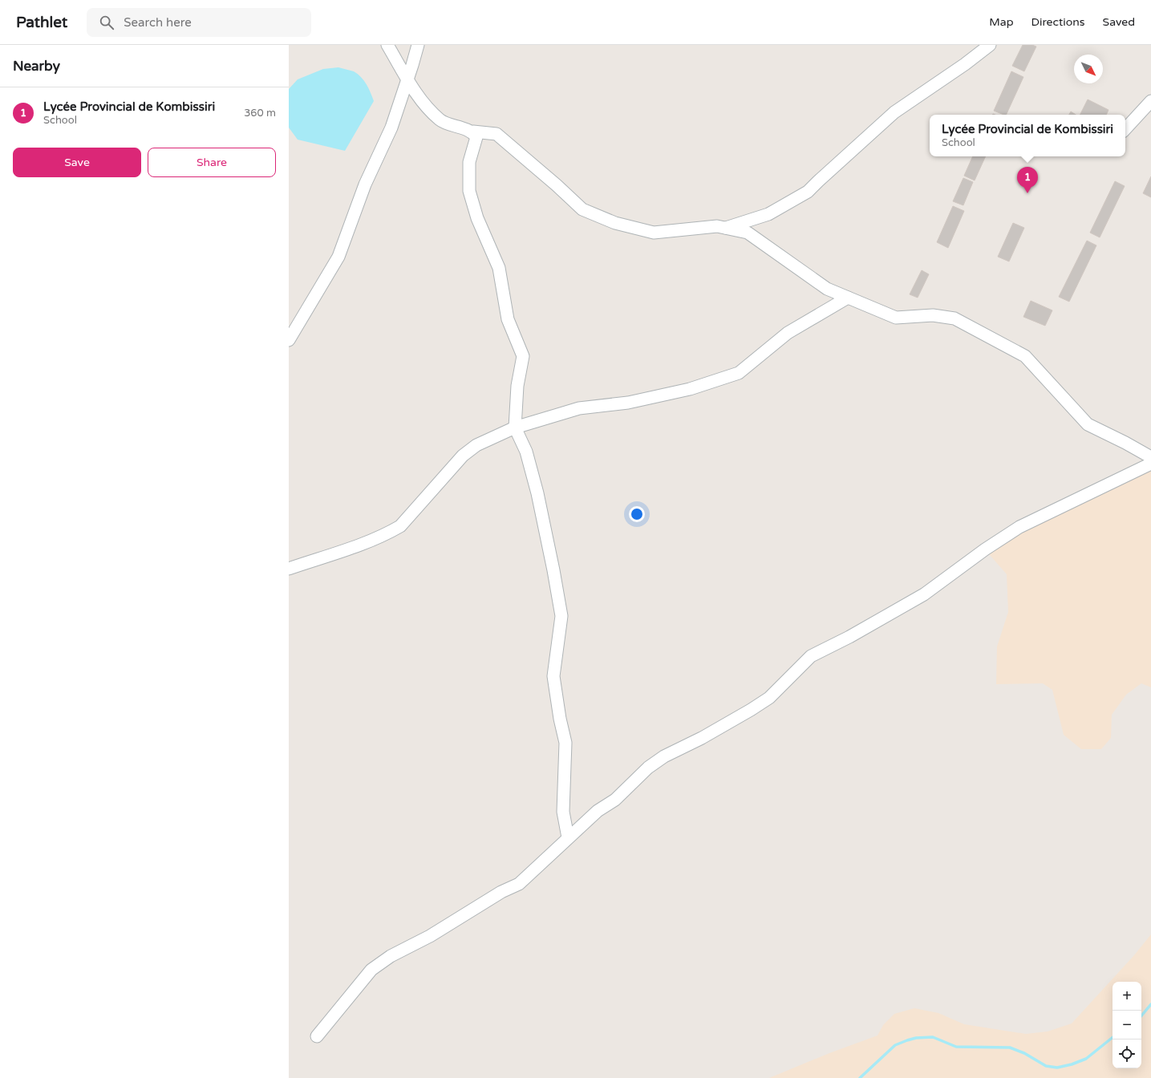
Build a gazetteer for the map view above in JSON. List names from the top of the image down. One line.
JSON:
{"north":"bottom right","page":{"header":"Pathlet","search":"Search here","nav":["Map","Directions","Saved"],"heading":"Nearby","list":[{"mark":"1","name":"Lycée Provincial de Kombissiri","note":"School","value":"360 m"}],"popup":["Lycée Provincial de Kombissiri","School"],"buttons":["Save","Share"],"pins":"1","map_buttons":["+","−"]}}
